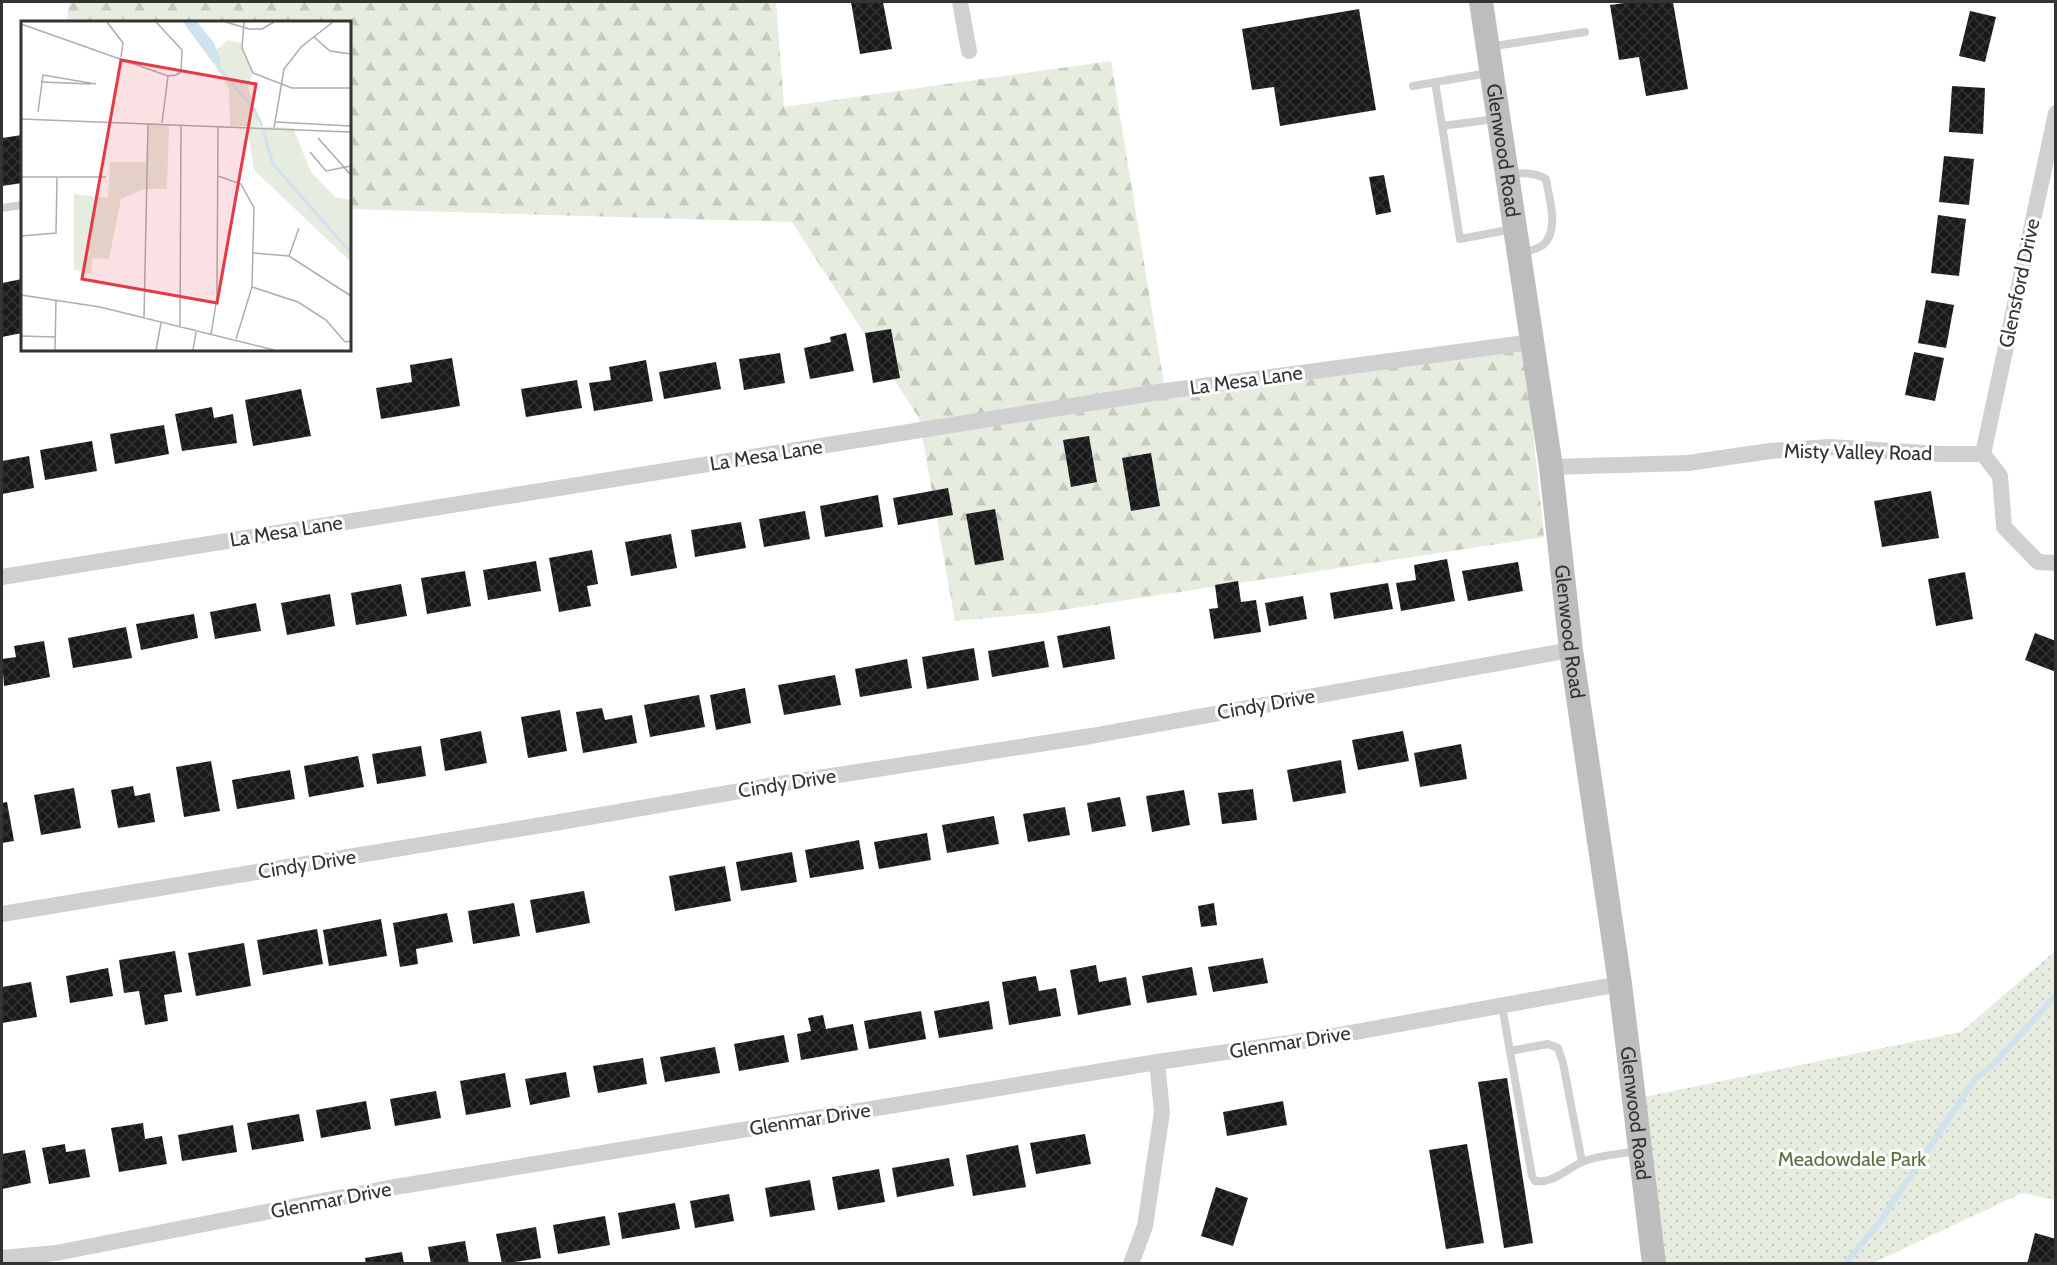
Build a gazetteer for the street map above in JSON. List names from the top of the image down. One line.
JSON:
{"streets":{"main road":["Glenwood Road"],"street":["Glensford Drive","La Mesa Lane","Misty Valley Road","Cindy Drive","Glenmar Drive"]},"crossings":[["Glenwood Road","La Mesa Lane"],["Glenwood Road","Misty Valley Road"],["Glenwood Road","Cindy Drive"],["Glenwood Road","Glenmar Drive"],["Glensford Drive","Misty Valley Road"]],"parks":["Meadowdale Park"]}
